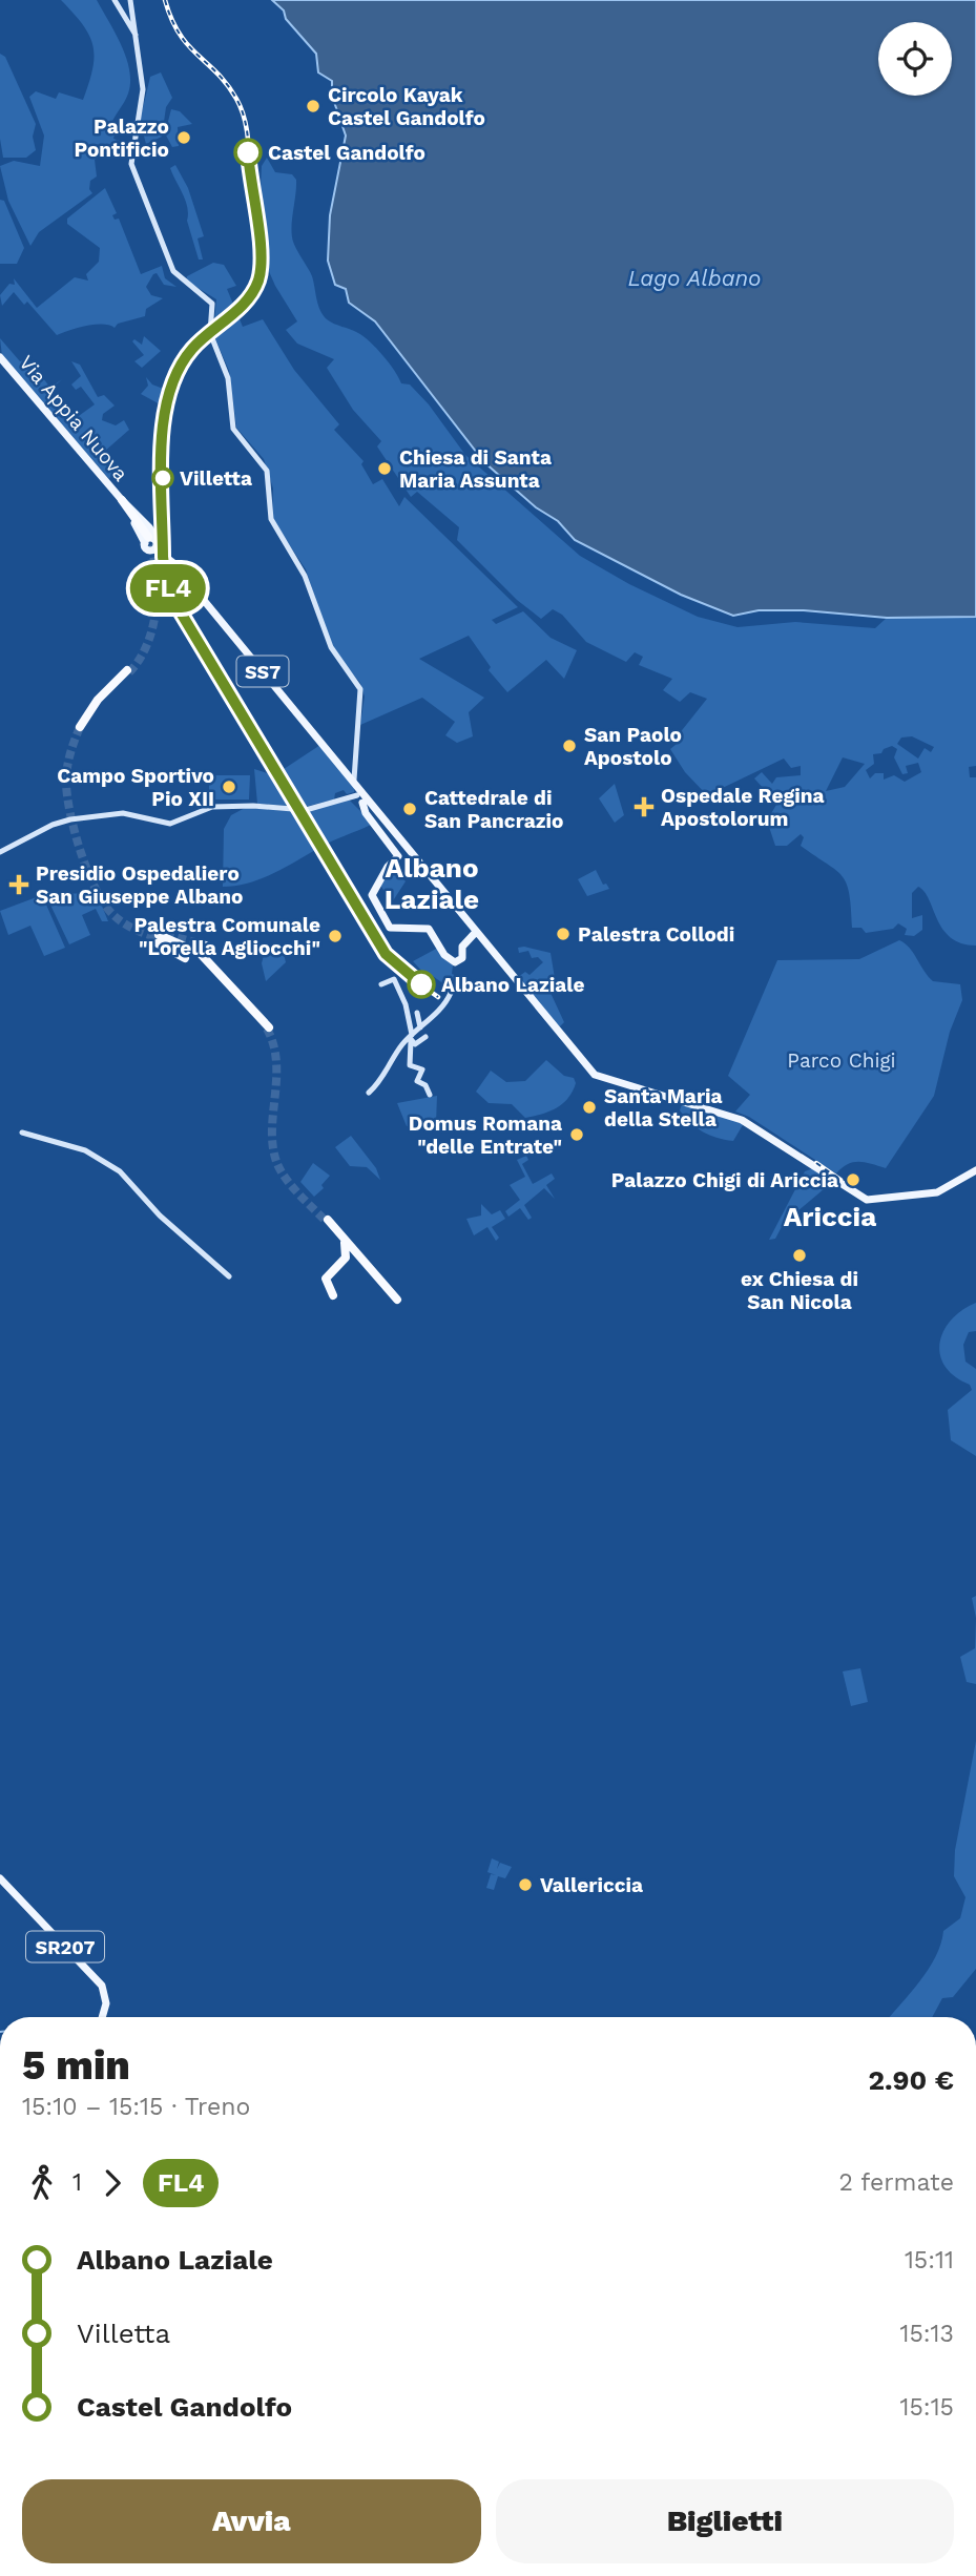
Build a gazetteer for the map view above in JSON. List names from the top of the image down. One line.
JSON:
{"streets":{"main road":["Via Appia Nuova","SS7","SR207"]},"districts":["Albano Laziale","Ariccia"],"water":["Lago Albano"],"parks":["Parco Chigi"],"places":{"other":["Circolo Kayak Castel Gandolfo","Palazzo Pontificio","Castel Gandolfo","Chiesa di Santa Maria Assunta","Villetta","San Paolo Apostolo","Campo Sportivo Pio XII","Cattedrale di San Pancrazio","Palestra Collodi","Palestra Comunale \"Lorella Agliocchi\"","Albano Laziale","Santa Maria della Stella","Domus Romana \"delle Entrate\"","Palazzo Chigi di Ariccia","ex Chiesa di San Nicola","Vallericcia"],"health":["Ospedale Regina Apostolorum","Presidio Ospedaliero San Giuseppe Albano"]},"page":{"on_map":"FL4","heading":["5 min","15:10 – 15:15 · Treno","2.90 €"],"legs":["1","FL4","2 fermate"],"list":[{"name":"Albano Laziale","value":"15:11"},{"name":"Villetta","value":"15:13"},{"name":"Castel Gandolfo","value":"15:15"}],"buttons":["Avvia","Biglietti"]}}
